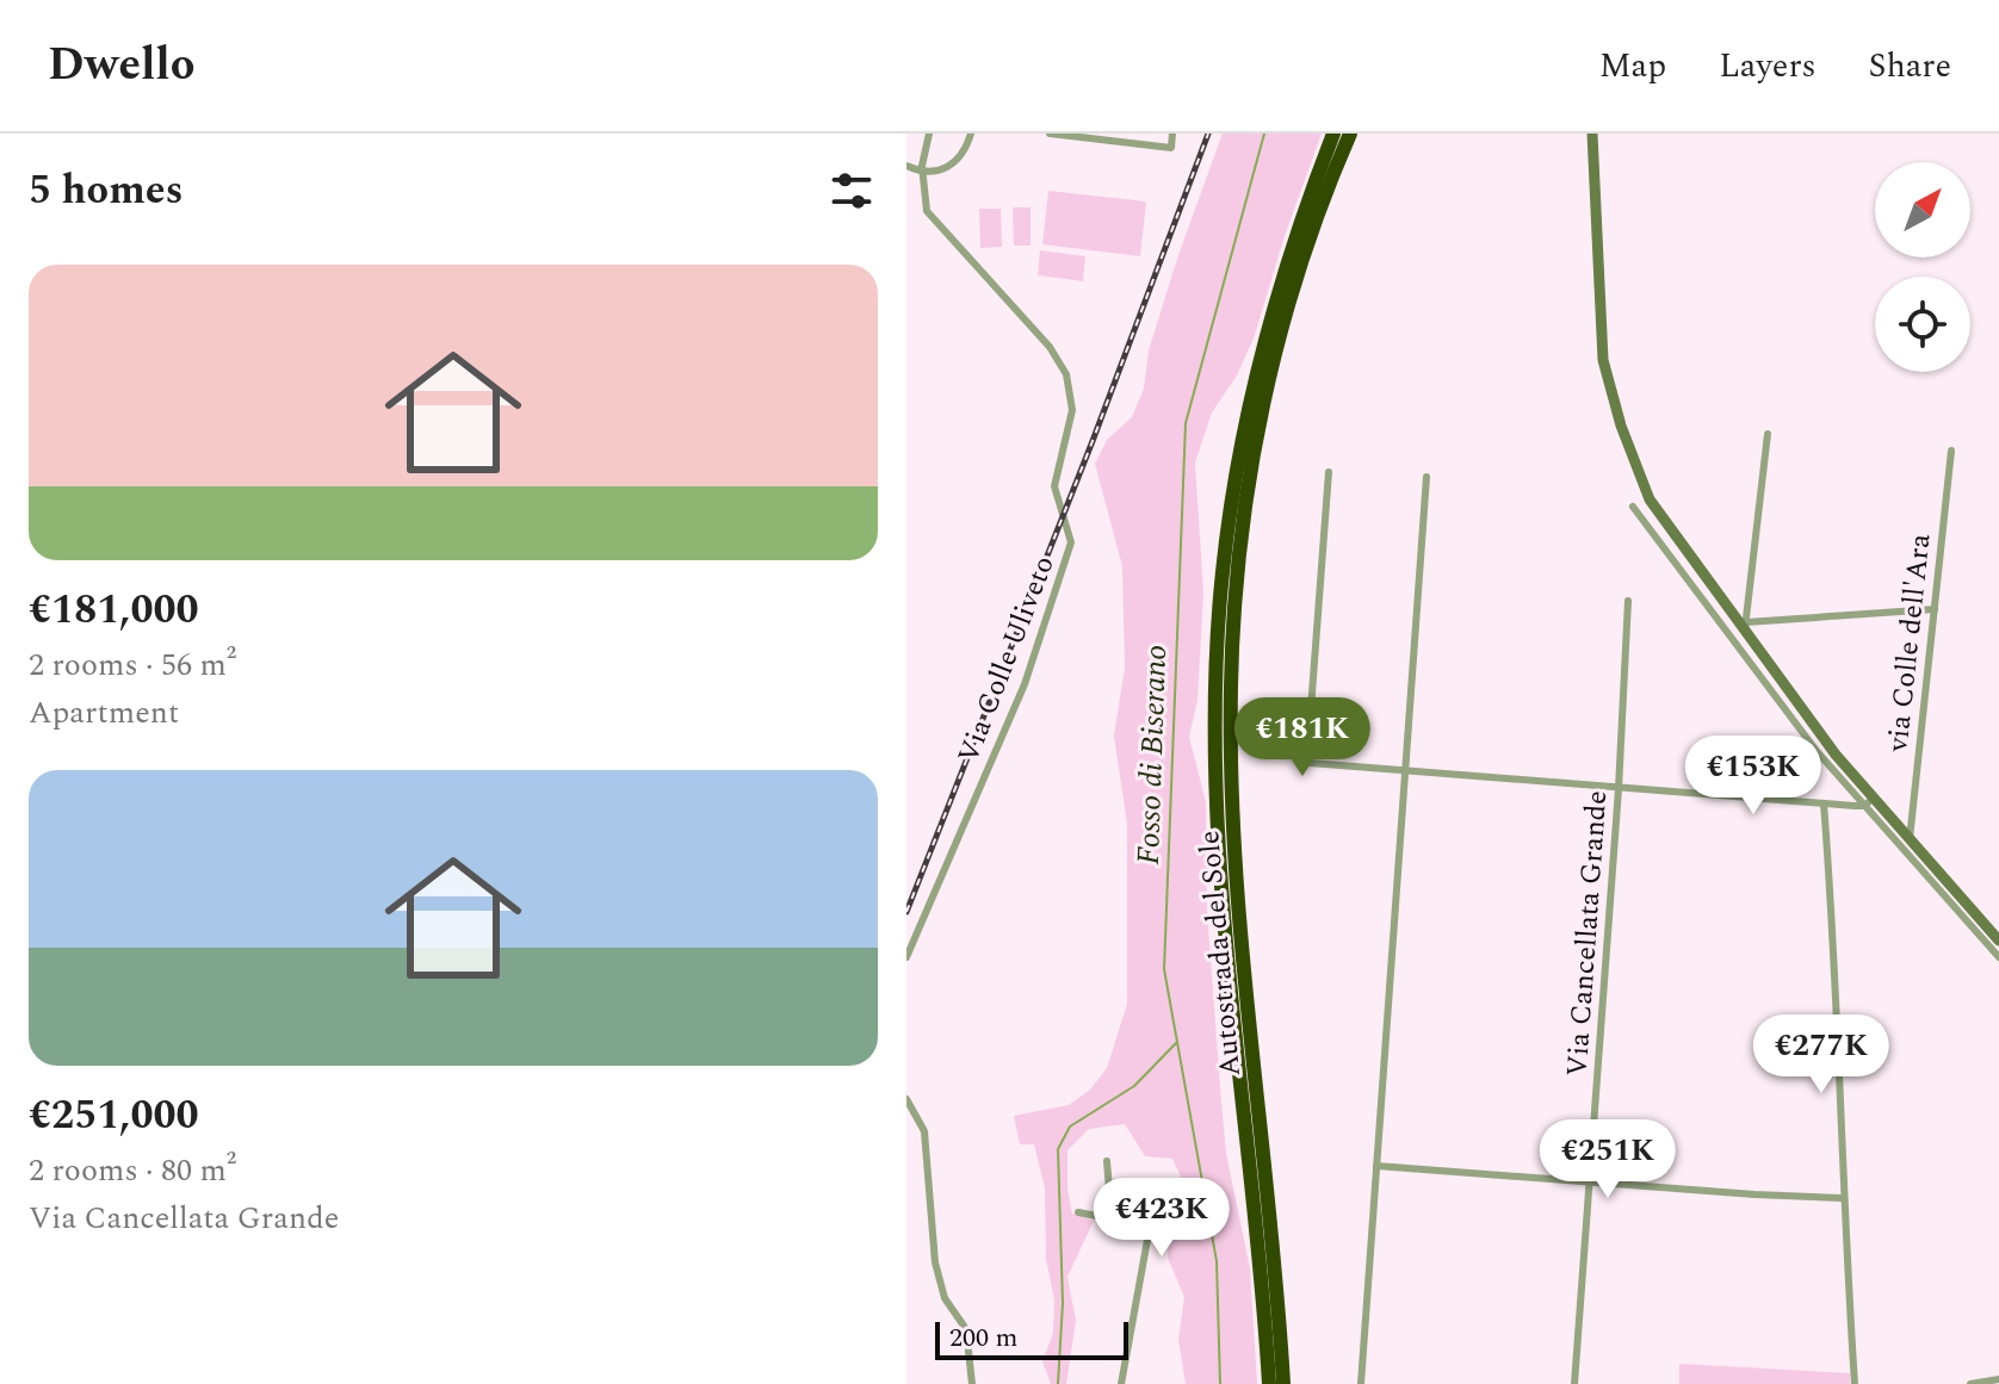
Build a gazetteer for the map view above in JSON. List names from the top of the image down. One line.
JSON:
{"streets":{"highway":["Autostrada del Sole"],"street":["via Colle dell'Ara","Via Colle Uliveto","Via Cancellata Grande"]},"water":["Fosso di Biserano"],"scale_bar":"200 m","north":"top right","page":{"header":"Dwello","nav":["Map","Layers","Share"],"heading":"5 homes","list":[{"name":"€181,000","note":"2 rooms · 56 m² · Apartment"},{"name":"€251,000","note":"2 rooms · 80 m² · Via Cancellata Grande"}],"price":["€181K","€153K","€277K","€251K","€423K"],"scale":"200 m"}}
